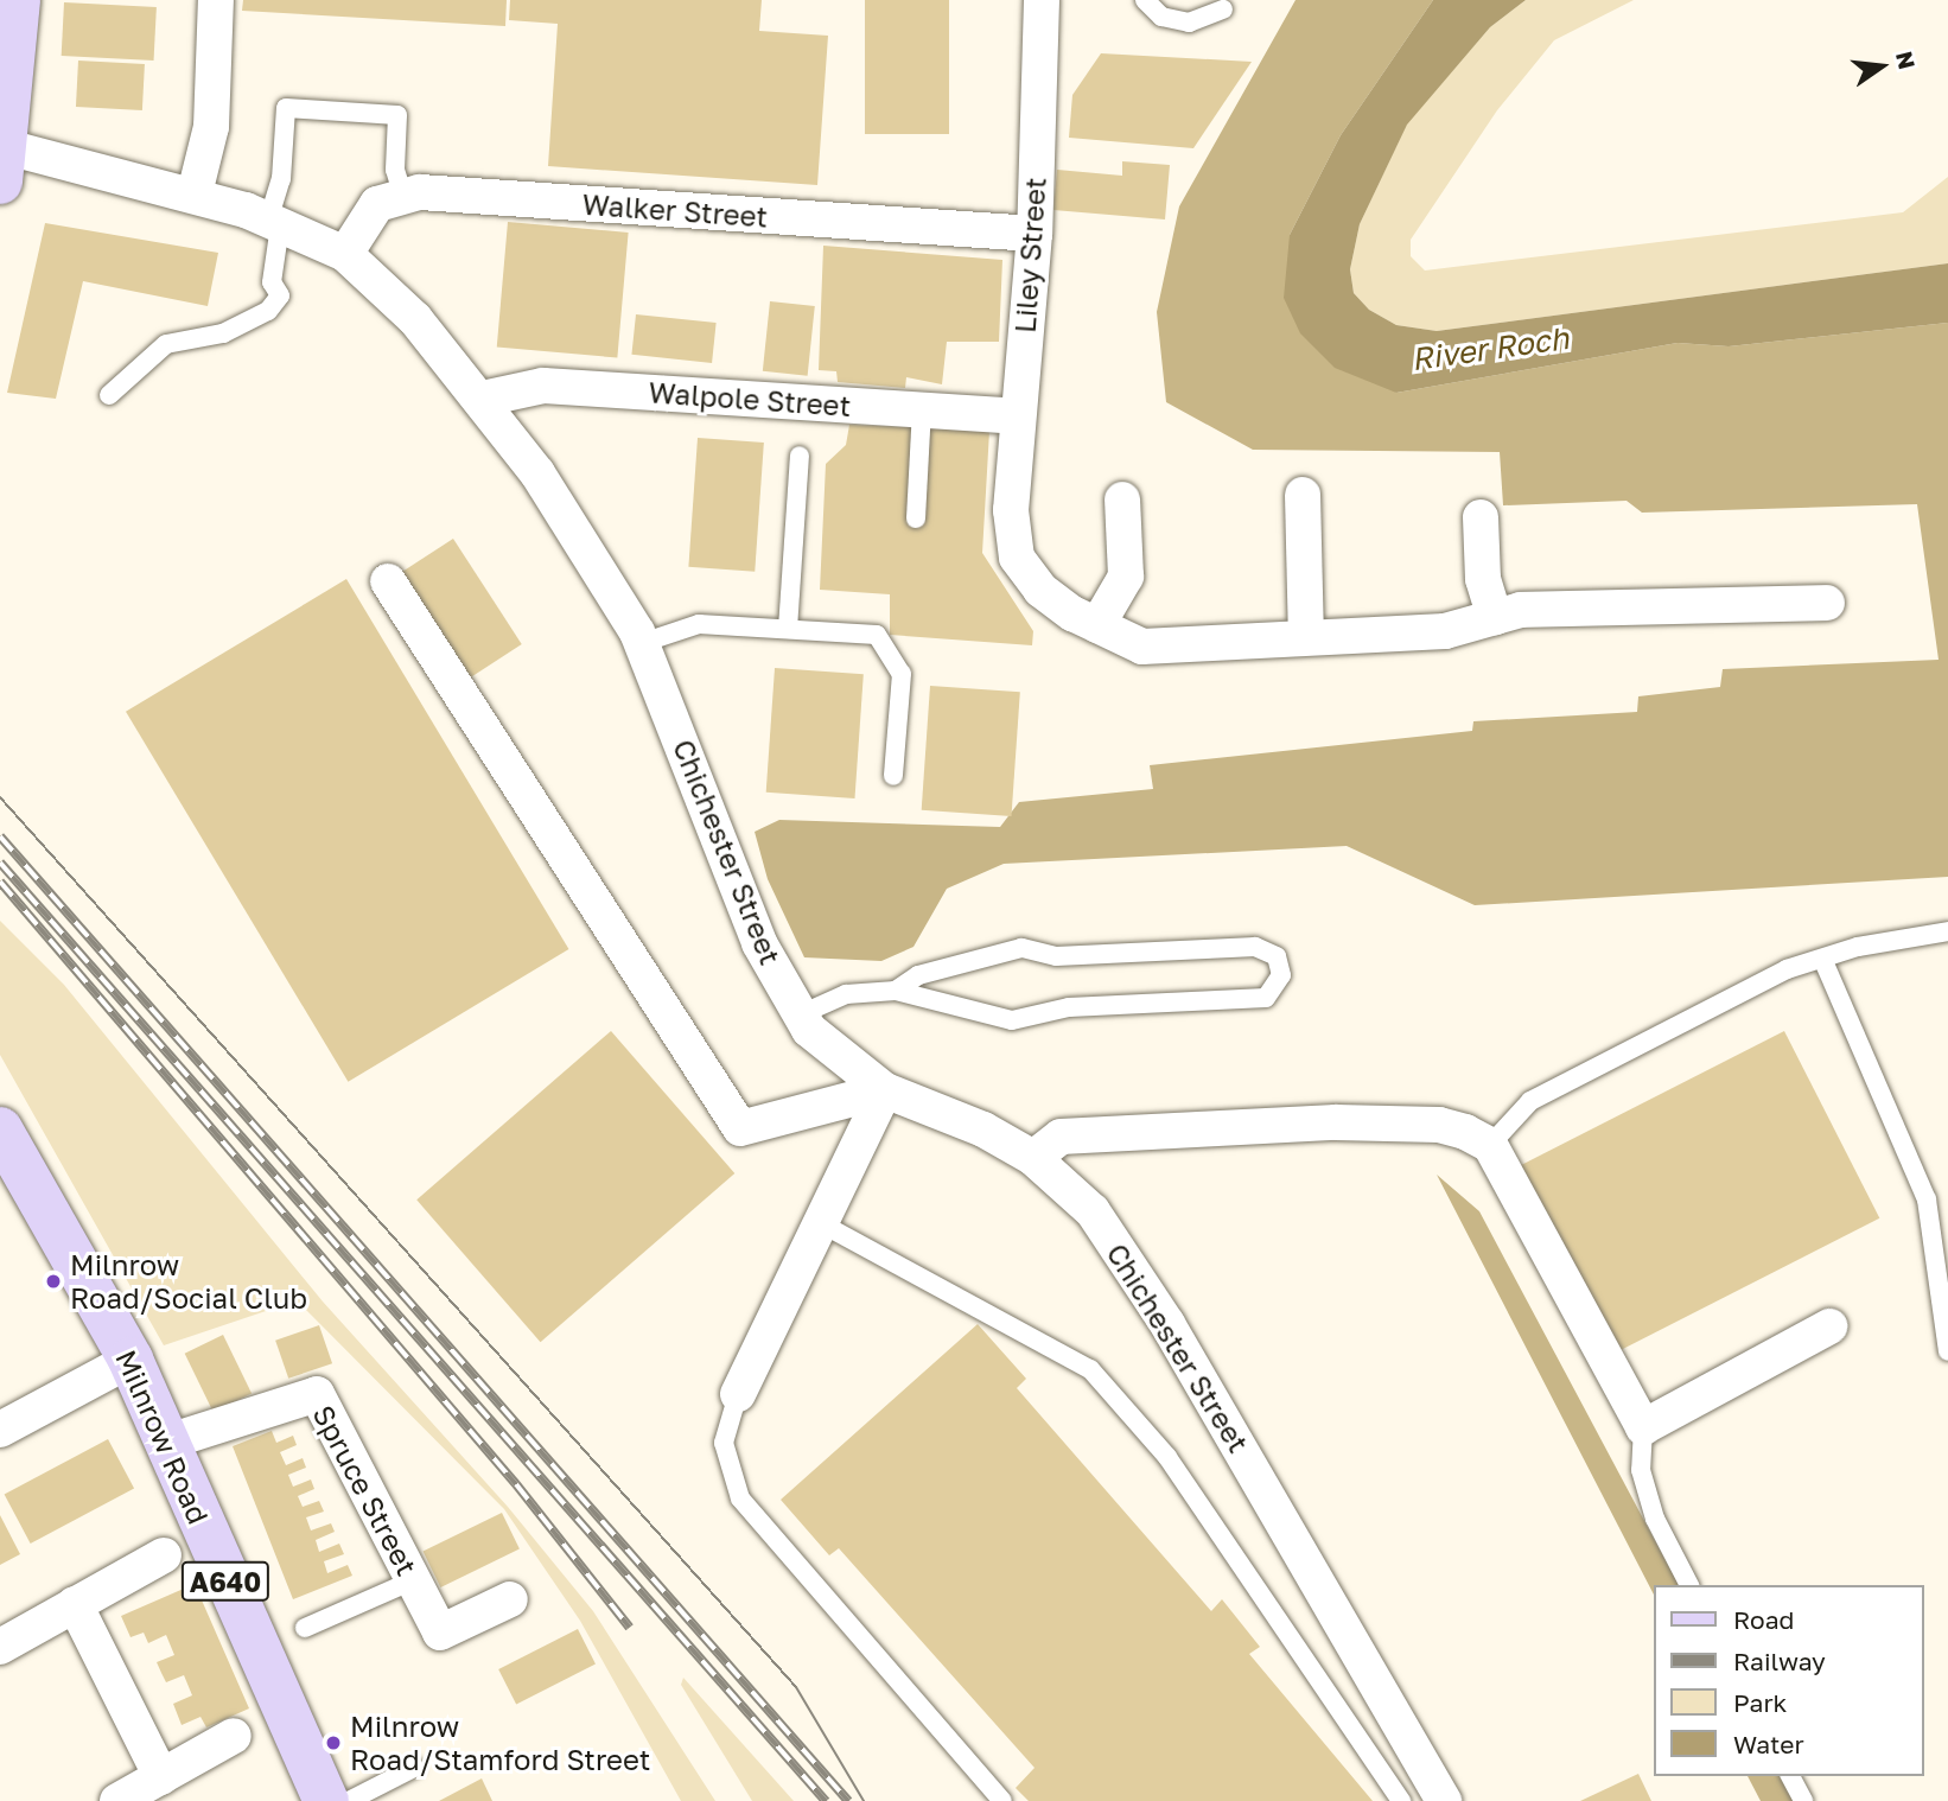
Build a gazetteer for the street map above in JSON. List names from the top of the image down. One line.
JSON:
{"streets":{"main road":["Milnrow Road","A640"],"street":["Walker Street","Liley Street","Walpole Street","Chichester Street","Spruce Street"]},"crossings":[["Walker Street","Liley Street"],["Walker Street","Chichester Street"],["Liley Street","Walpole Street"],["Walpole Street","Chichester Street"],["Milnrow Road","Spruce Street"]],"water":["River Roch"],"places":["Milnrow Road/Social Club","Milnrow Road/Stamford Street"],"legend":["Road","Railway","Park","Water"],"north":"right"}
